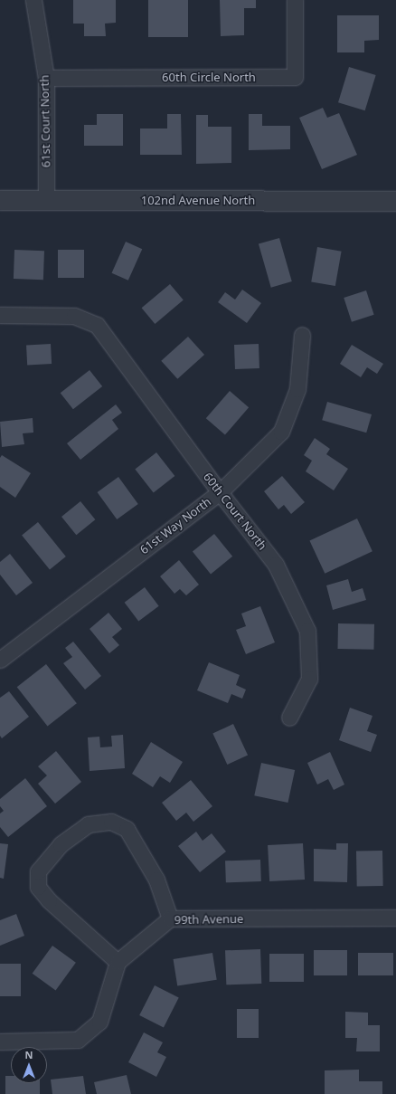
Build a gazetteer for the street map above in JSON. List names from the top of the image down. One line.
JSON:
{"streets":{"street":["60th Circle North","61st Court North","102nd Avenue North","60th Court North","61st Way North","99th Avenue"]},"crossings":[["60th Circle North","61st Court North"],["61st Court North","102nd Avenue North"],["60th Court North","61st Way North"]],"north":"top"}
